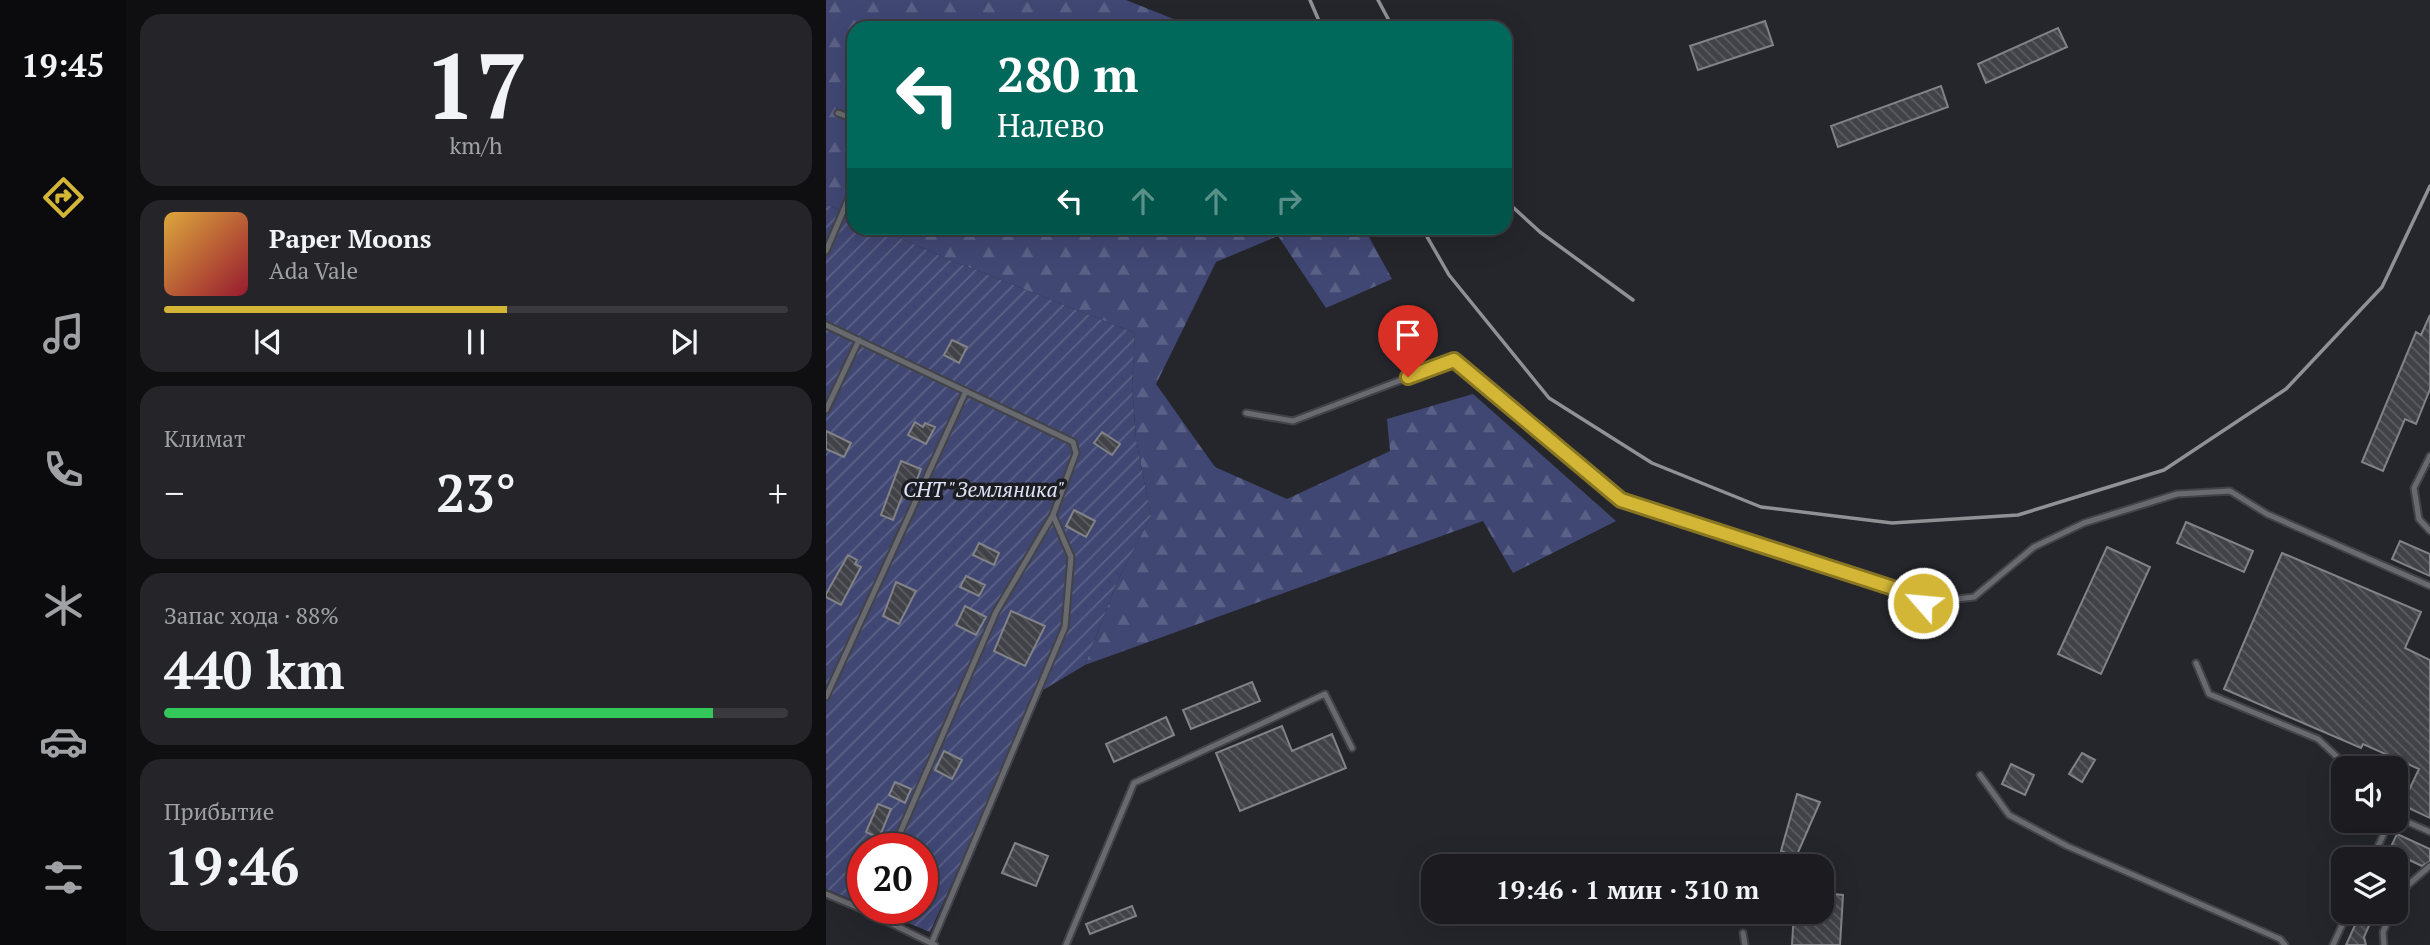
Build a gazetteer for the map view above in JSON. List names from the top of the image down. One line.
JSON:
{"parks":["СНТ \"Земляника\""],"page":{"tabs":"19:45","tile":[["17","km/h"],"Климат",["Запас хода · 88%","440 km"],["Прибытие","19:46"]],"turn":["280 m","Налево"],"song":["Paper Moons","Ada Vale"],"heat":["−","23°","+"],"limit":"20","trip":"19:46 · 1 мин · 310 m"}}
